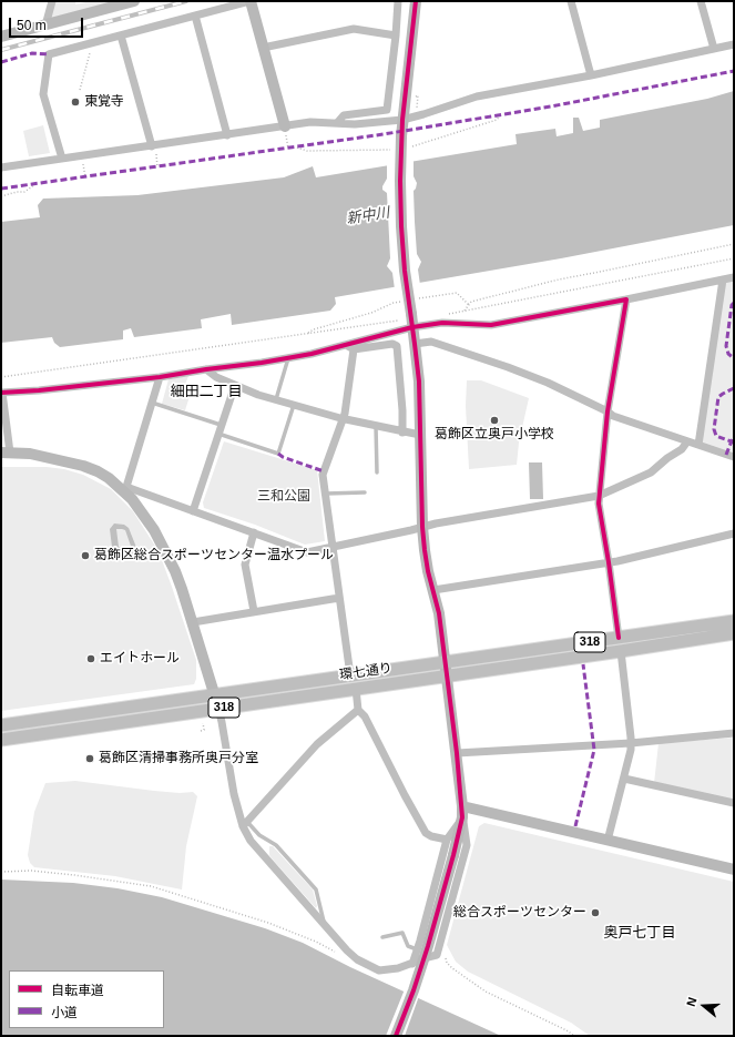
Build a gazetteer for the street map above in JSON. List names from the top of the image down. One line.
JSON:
{"streets":{"main road":["318","環七通り"]},"districts":["細田二丁目","奥戸七丁目"],"water":["新中川"],"parks":["三和公園"],"places":["東覚寺","葛飾区立奥戸小学校","葛飾区総合スポーツセンター温水プール","エイトホール","葛飾区清掃事務所奥戸分室","総合スポーツセンター"],"legend":["自転車道","小道"],"scale_bar":"50 m","north":"left"}
